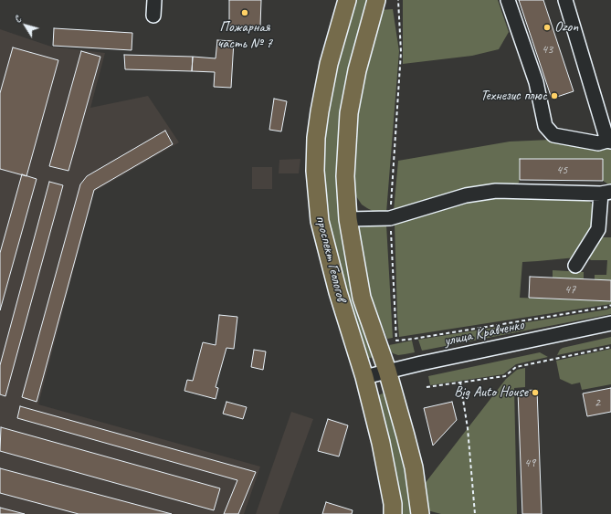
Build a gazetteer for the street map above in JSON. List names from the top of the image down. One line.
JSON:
{"streets":{"main road":["проспект Геологов"],"street":["улица Кравченко"]},"crossings":[["проспект Геологов","улица Кравченко"]],"places":["Пожарная часть № 7","Ozon","Технезис плюс","Big Auto House"],"house_numbers":["43","45","47","2","49"],"north":"top left"}
